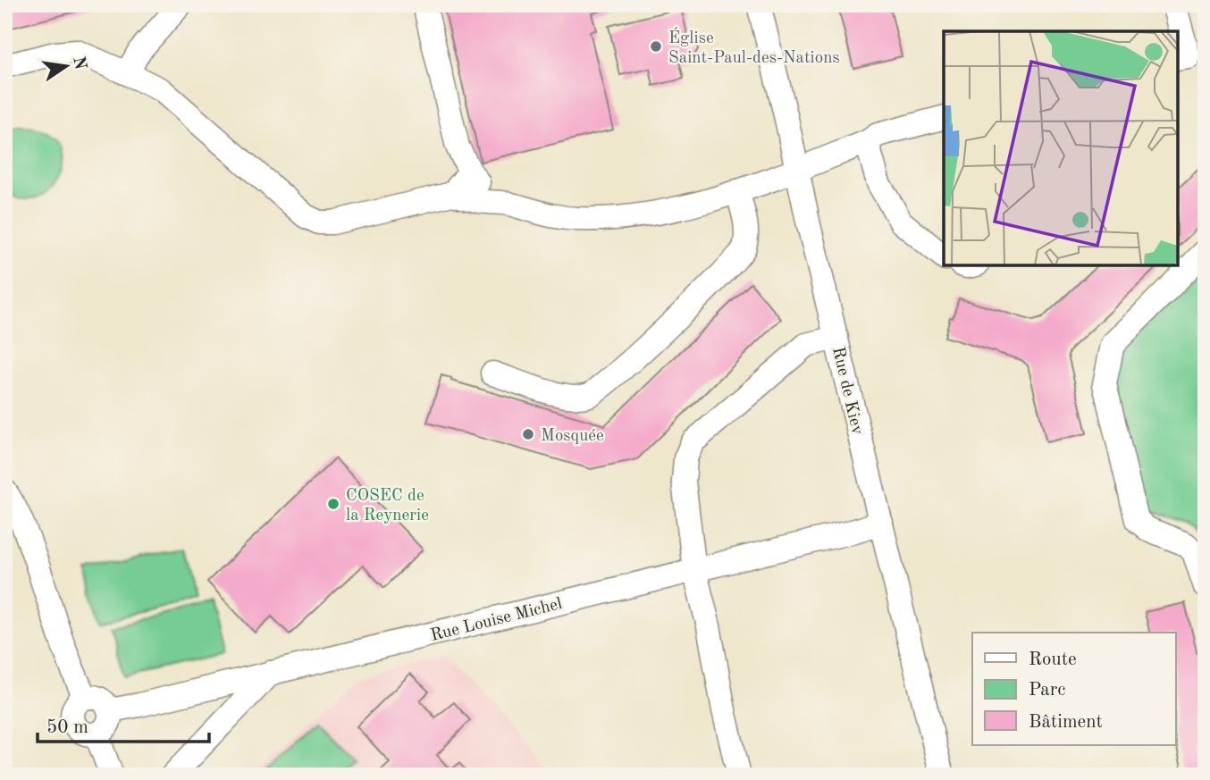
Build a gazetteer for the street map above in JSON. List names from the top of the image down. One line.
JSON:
{"streets":{"street":["Rue de Kiev","Rue Louise Michel"]},"crossings":[["Rue de Kiev","Rue Louise Michel"]],"places":["Église Saint-Paul-des-Nations","Mosquée","COSEC de la Reynerie"],"legend":["Route","Parc","Bâtiment"],"scale_bar":"50 m","north":"right"}
